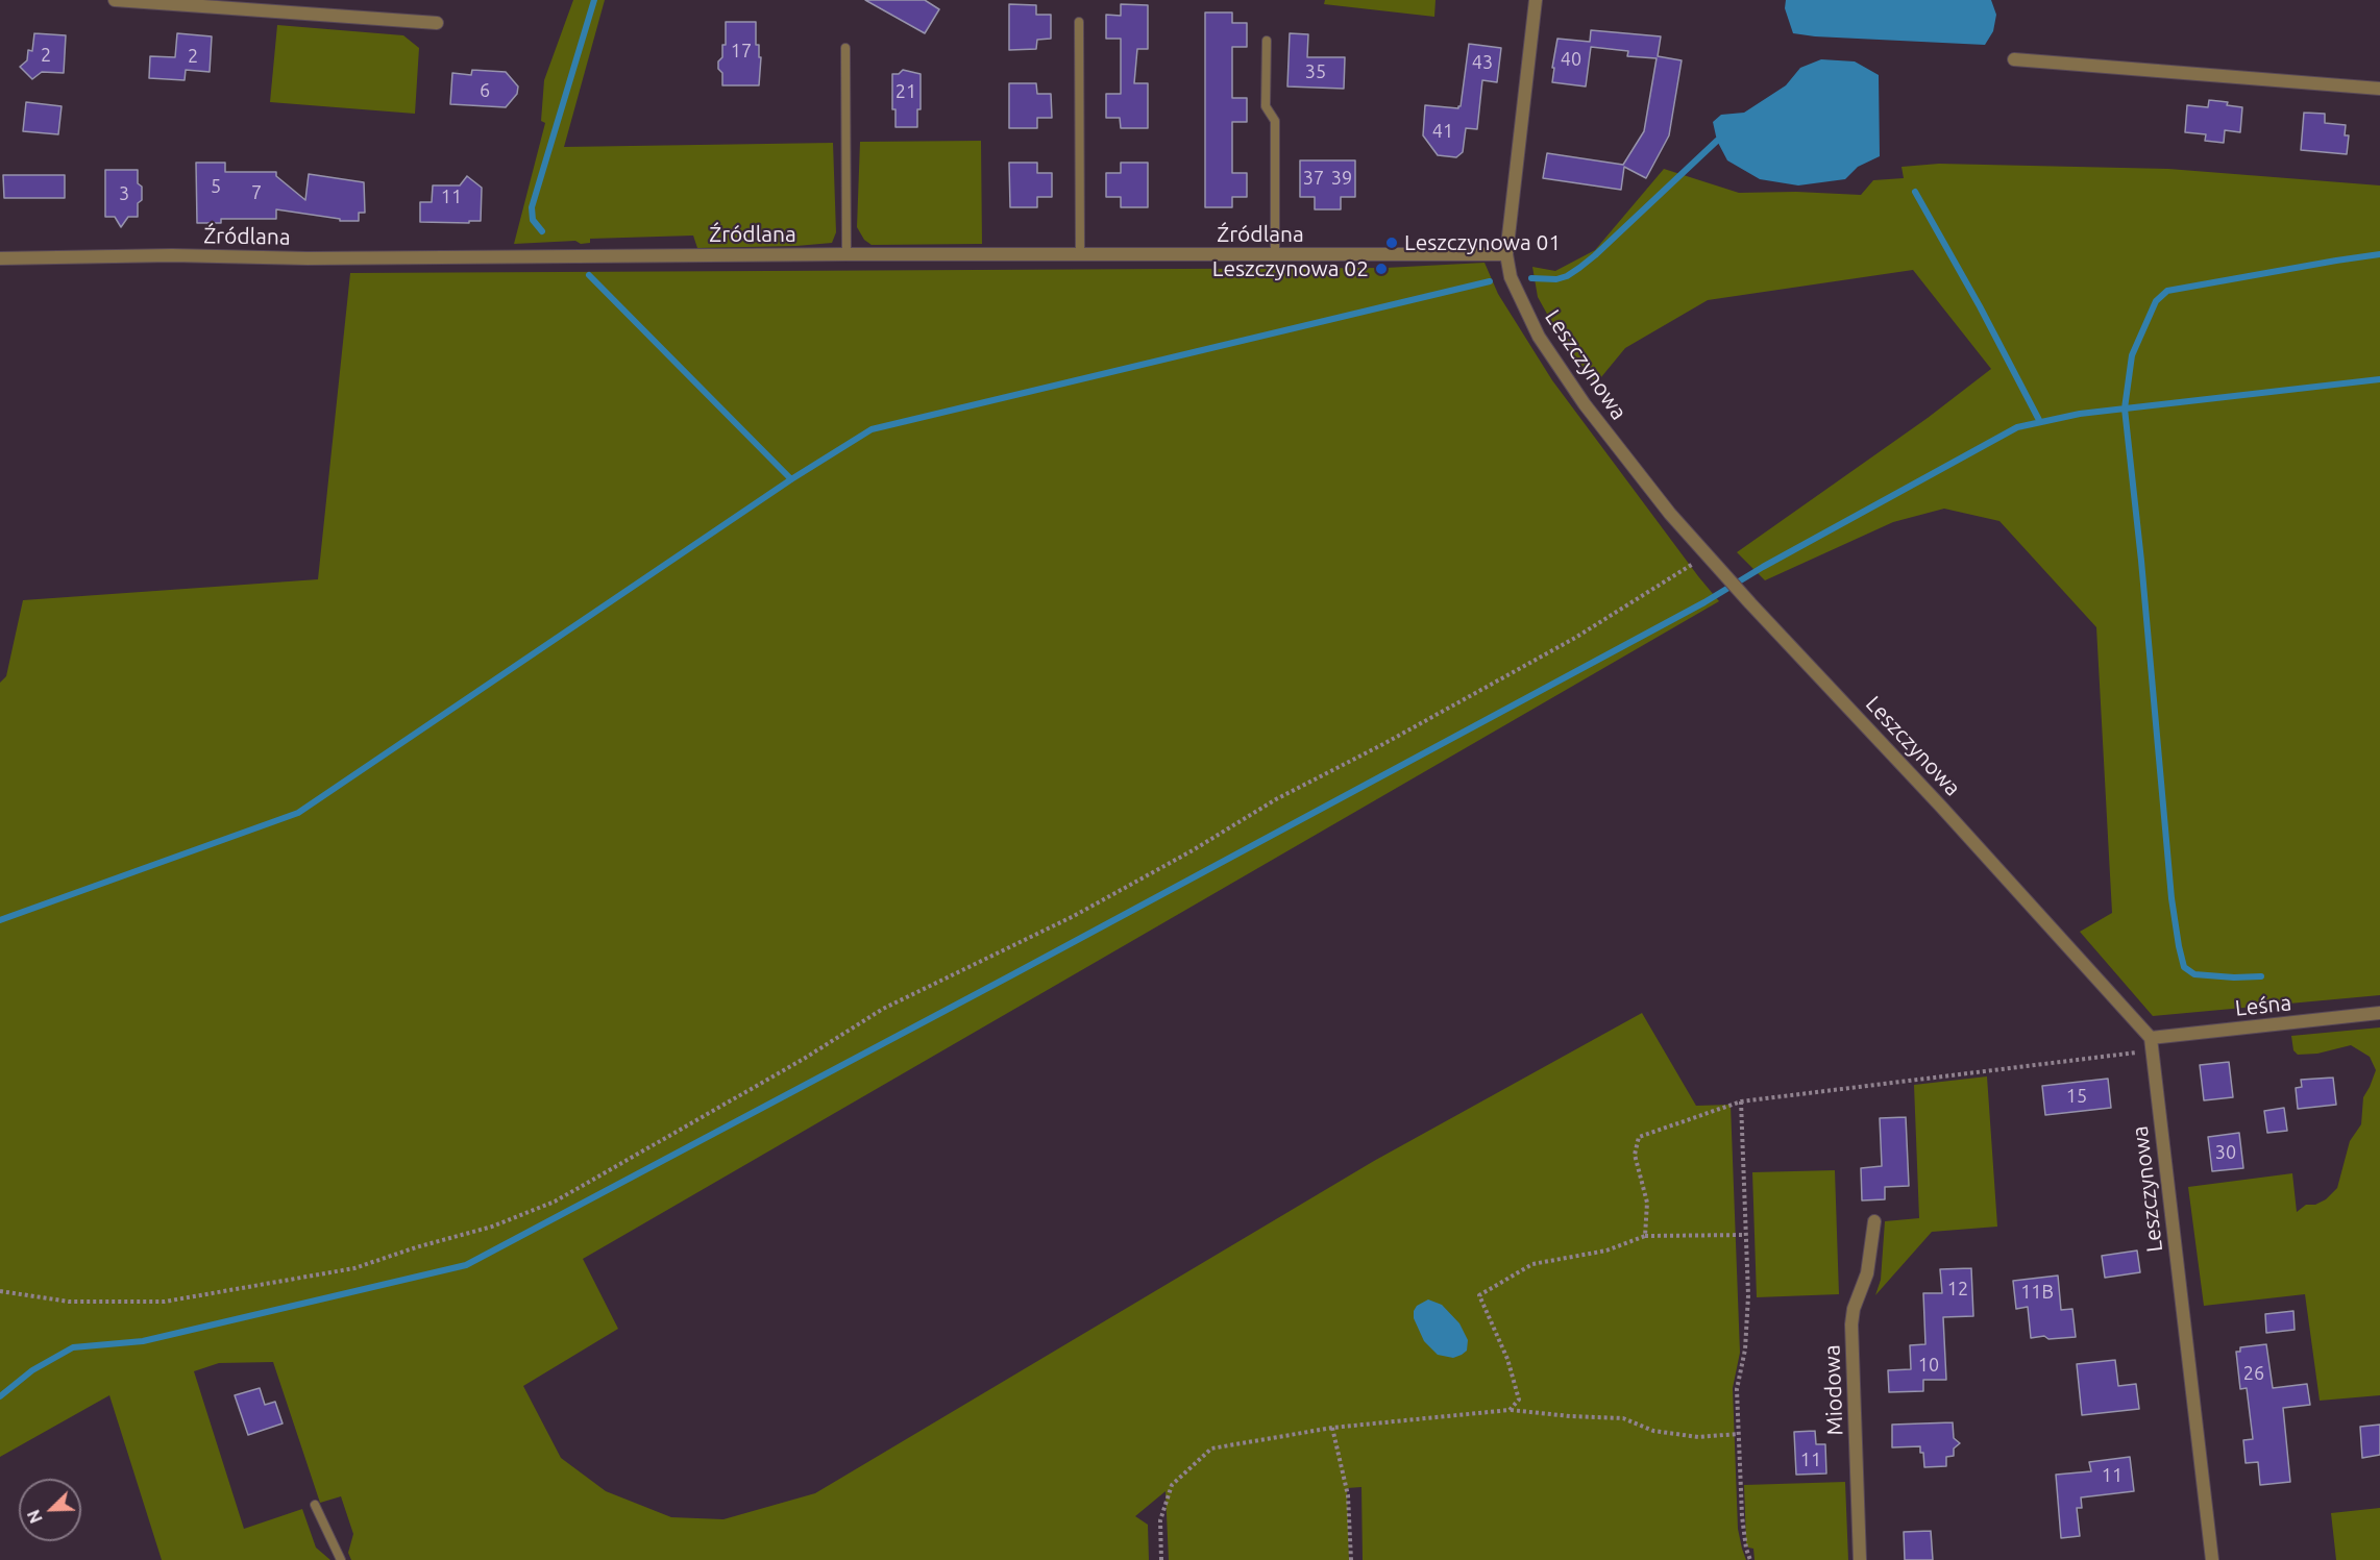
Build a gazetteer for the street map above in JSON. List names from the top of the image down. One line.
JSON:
{"streets":{"street":["Źródlana","Leszczynowa","Leśna","Miodowa"]},"crossings":[["Źródlana","Leszczynowa"],["Leszczynowa","Leśna"]],"places":["Leszczynowa 01","Leszczynowa 02"],"house_numbers":["17","2","2","40","43","35","6","21","41","37","39","5","7","3","11","15","30","12","11B","10","26","11","11"],"north":"bottom left"}
